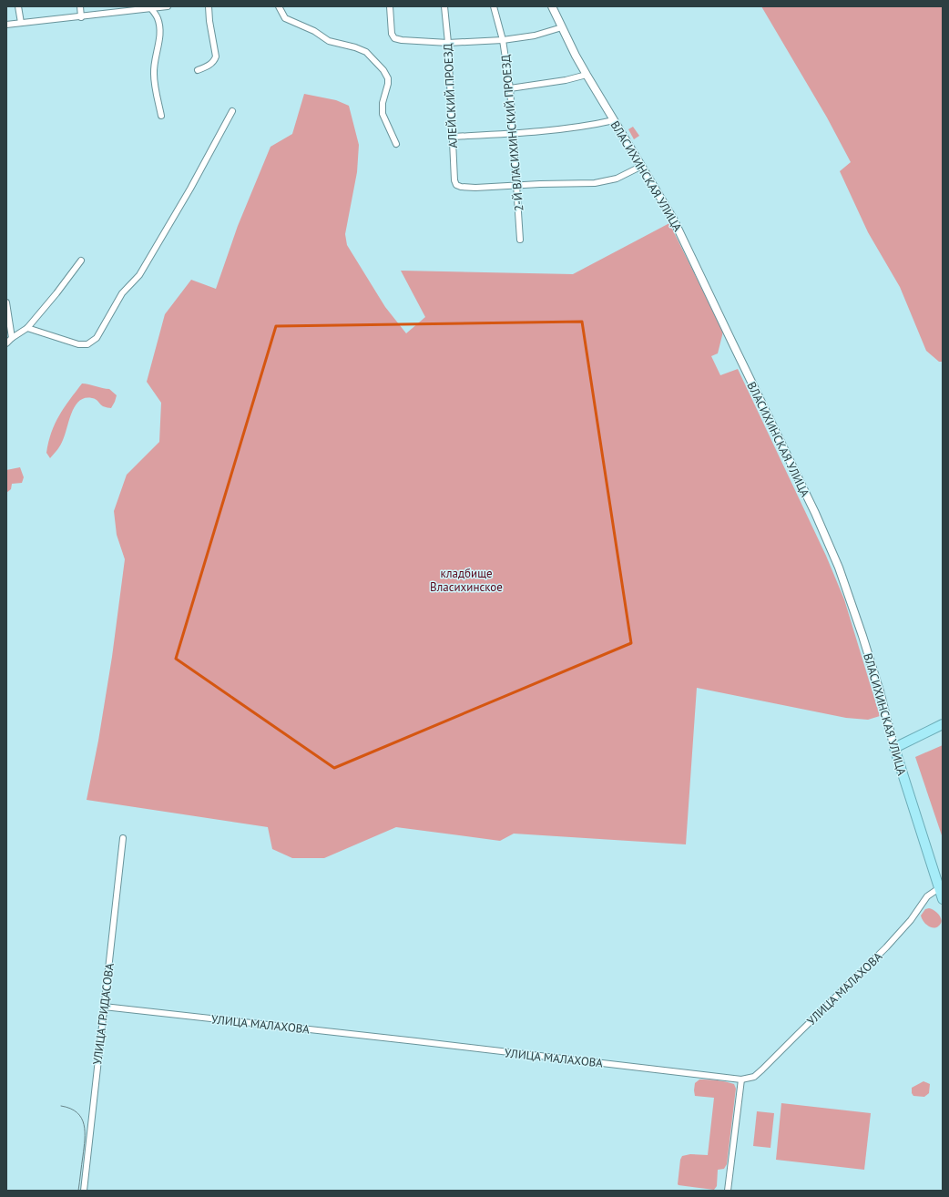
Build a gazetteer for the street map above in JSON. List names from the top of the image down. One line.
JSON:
{"streets":{"highway":["ВЛАСИХИНСКАЯ УЛИЦА"],"street":["АЛЕЙСКИЙ ПРОЕЗД","2-Й ВЛАСИХИНСКИЙ ПРОЕЗД","УЛИЦА МАЛАХОВА","УЛИЦА ГРИДАСОВА"]},"crossings":[["АЛЕЙСКИЙ ПРОЕЗД","2-Й ВЛАСИХИНСКИЙ ПРОЕЗД"],["ВЛАСИХИНСКАЯ УЛИЦА","УЛИЦА МАЛАХОВА"],["УЛИЦА МАЛАХОВА","УЛИЦА ГРИДАСОВА"]],"parks":["кладбище Власихинское"]}
